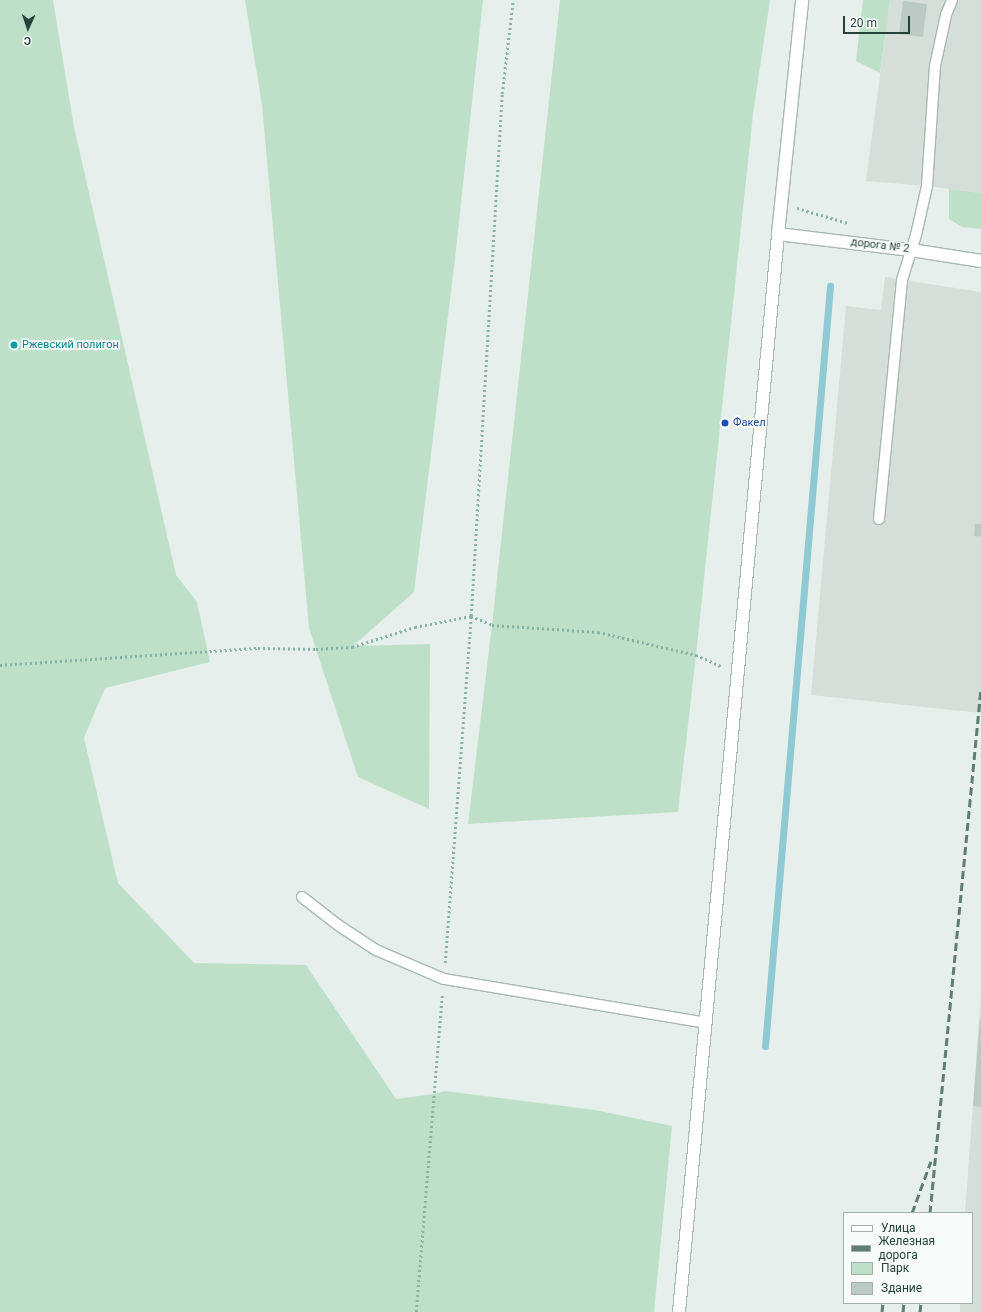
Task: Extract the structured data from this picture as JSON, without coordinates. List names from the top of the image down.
{
  "streets": {
    "main road": ["дорога № 2"]
  },
  "places": ["Ржевский полигон", "Факел"],
  "legend": [
    "Улица",
    "Железная дорога",
    "Парк",
    "Здание"
  ],
  "scale_bar": "20 m",
  "north": "bottom"
}
